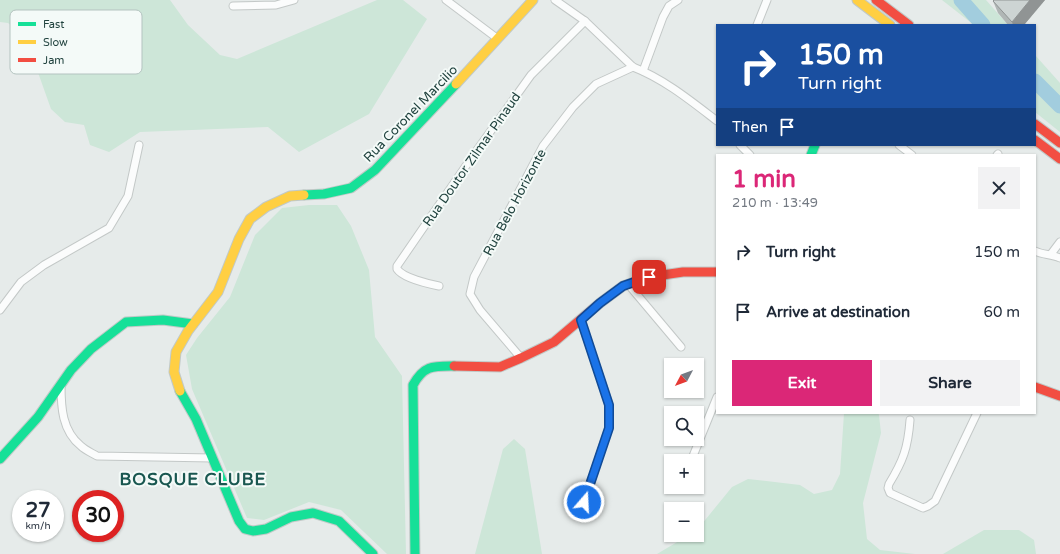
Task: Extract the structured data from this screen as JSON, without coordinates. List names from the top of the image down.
{
  "streets": {
    "street": ["Rua Coronel Marcilio", "Rua Doutor Zilmar Pinaud", "Rua Belo Horizonte"]
  },
  "districts": ["BOSQUE CLUBE"],
  "legend": ["Fast", "Slow", "Jam"],
  "north": "bottom left",
  "page": {
    "turn": ["150 m", "Turn right"],
    "then": "Then",
    "heading": ["1 min", "210 m · 13:49"],
    "list": [
      {
        "name": "Turn right",
        "value": "150 m"
      },
      {
        "name": "Arrive at destination",
        "value": "60 m"
      }
    ],
    "buttons": ["Exit", "Share"],
    "map_buttons": ["+", "−"],
    "speed": "27 km/h",
    "limit": "30"
  }
}
